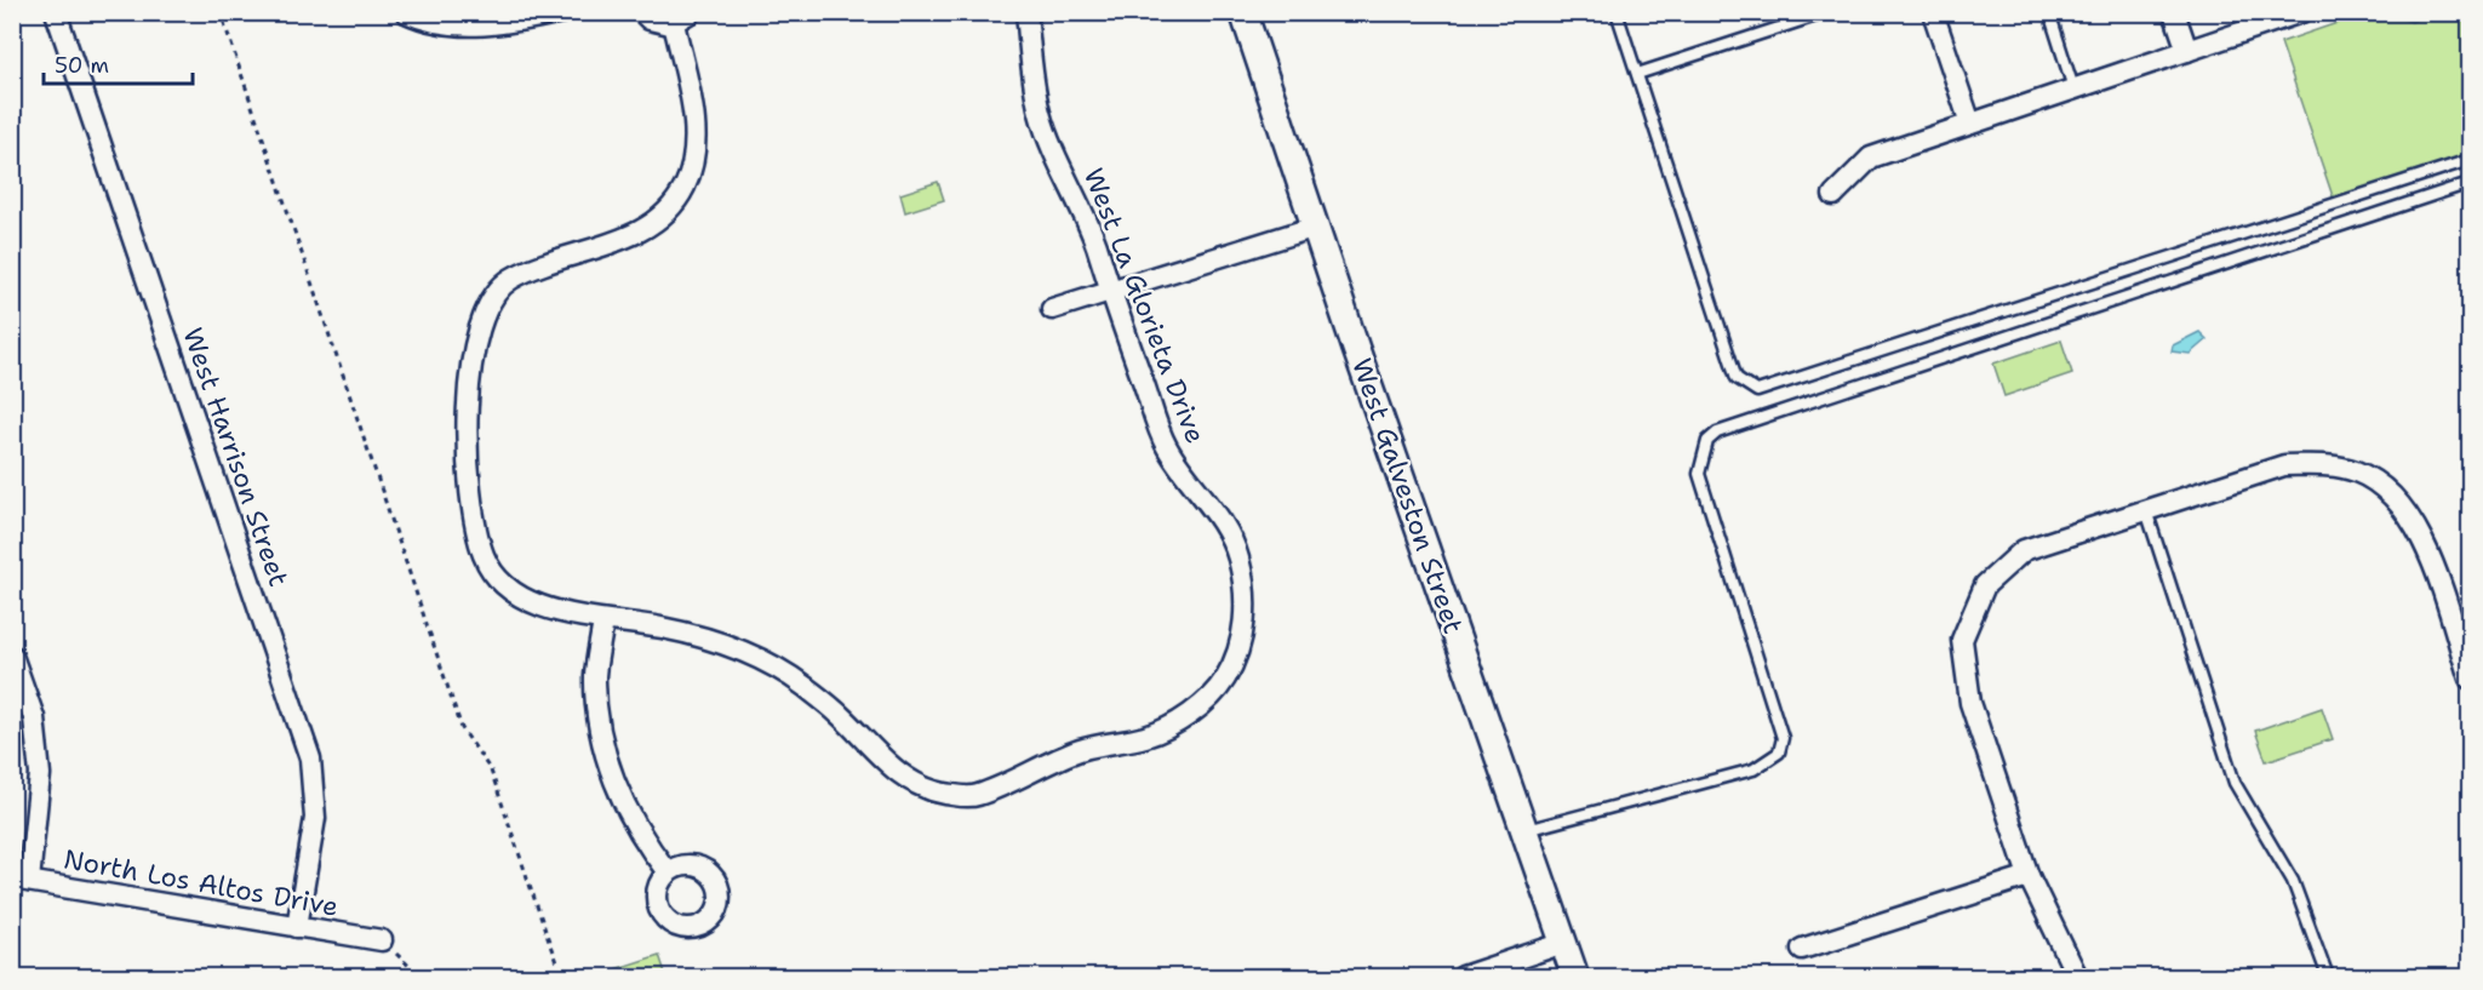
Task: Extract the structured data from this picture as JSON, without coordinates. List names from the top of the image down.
{
  "streets": {
    "street": [
      "West La Glorieta Drive",
      "West Harrison Street",
      "West Galveston Street",
      "North Los Altos Drive"
    ]
  },
  "crossings": [
    ["West Harrison Street", "North Los Altos Drive"]
  ],
  "scale_bar": "50 m"
}
